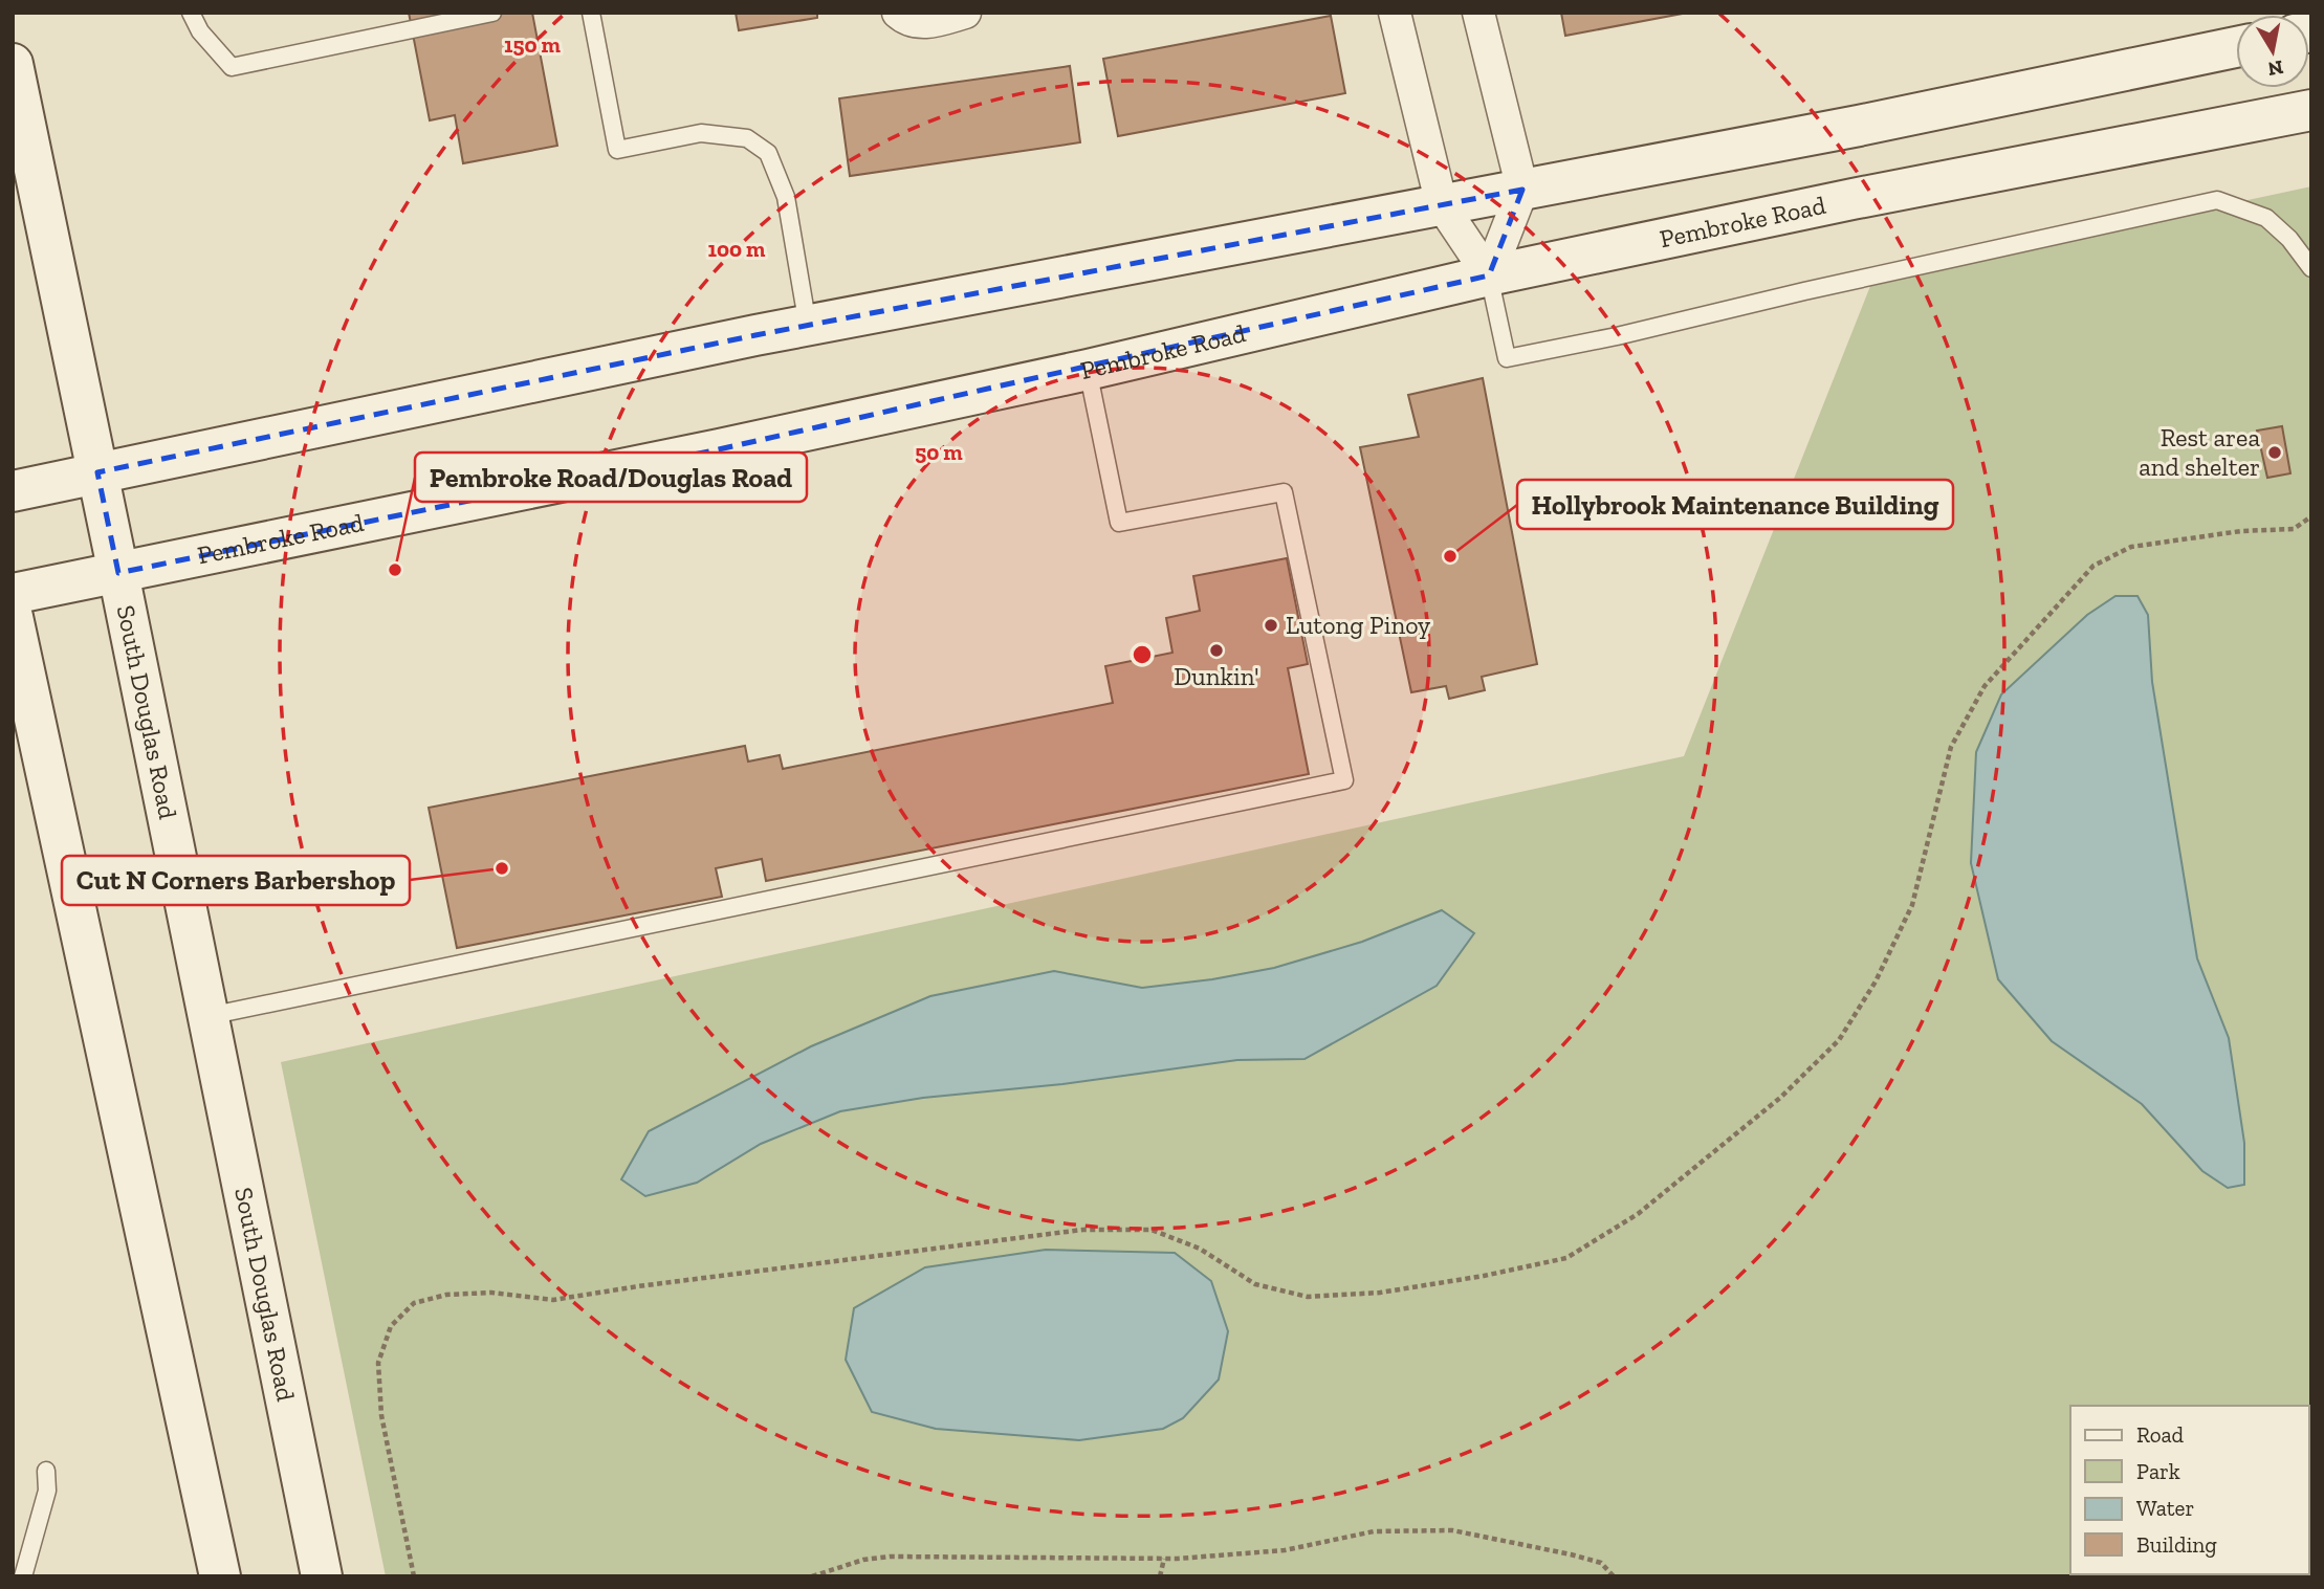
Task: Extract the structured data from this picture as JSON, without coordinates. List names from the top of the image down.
{
  "streets": {
    "main road": ["Pembroke Road", "South Douglas Road"]
  },
  "crossings": [
    ["Pembroke Road", "South Douglas Road"]
  ],
  "places": [
    "Rest area and shelter",
    "Hollybrook Maintenance Building",
    "Pembroke Road/Douglas Road",
    "Lutong Pinoy",
    "Dunkin'",
    "Cut N Corners Barbershop"
  ],
  "legend": [
    "Road",
    "Park",
    "Water",
    "Building"
  ],
  "north": "bottom",
  "rings": ["150 m", "100 m", "50 m"]
}
